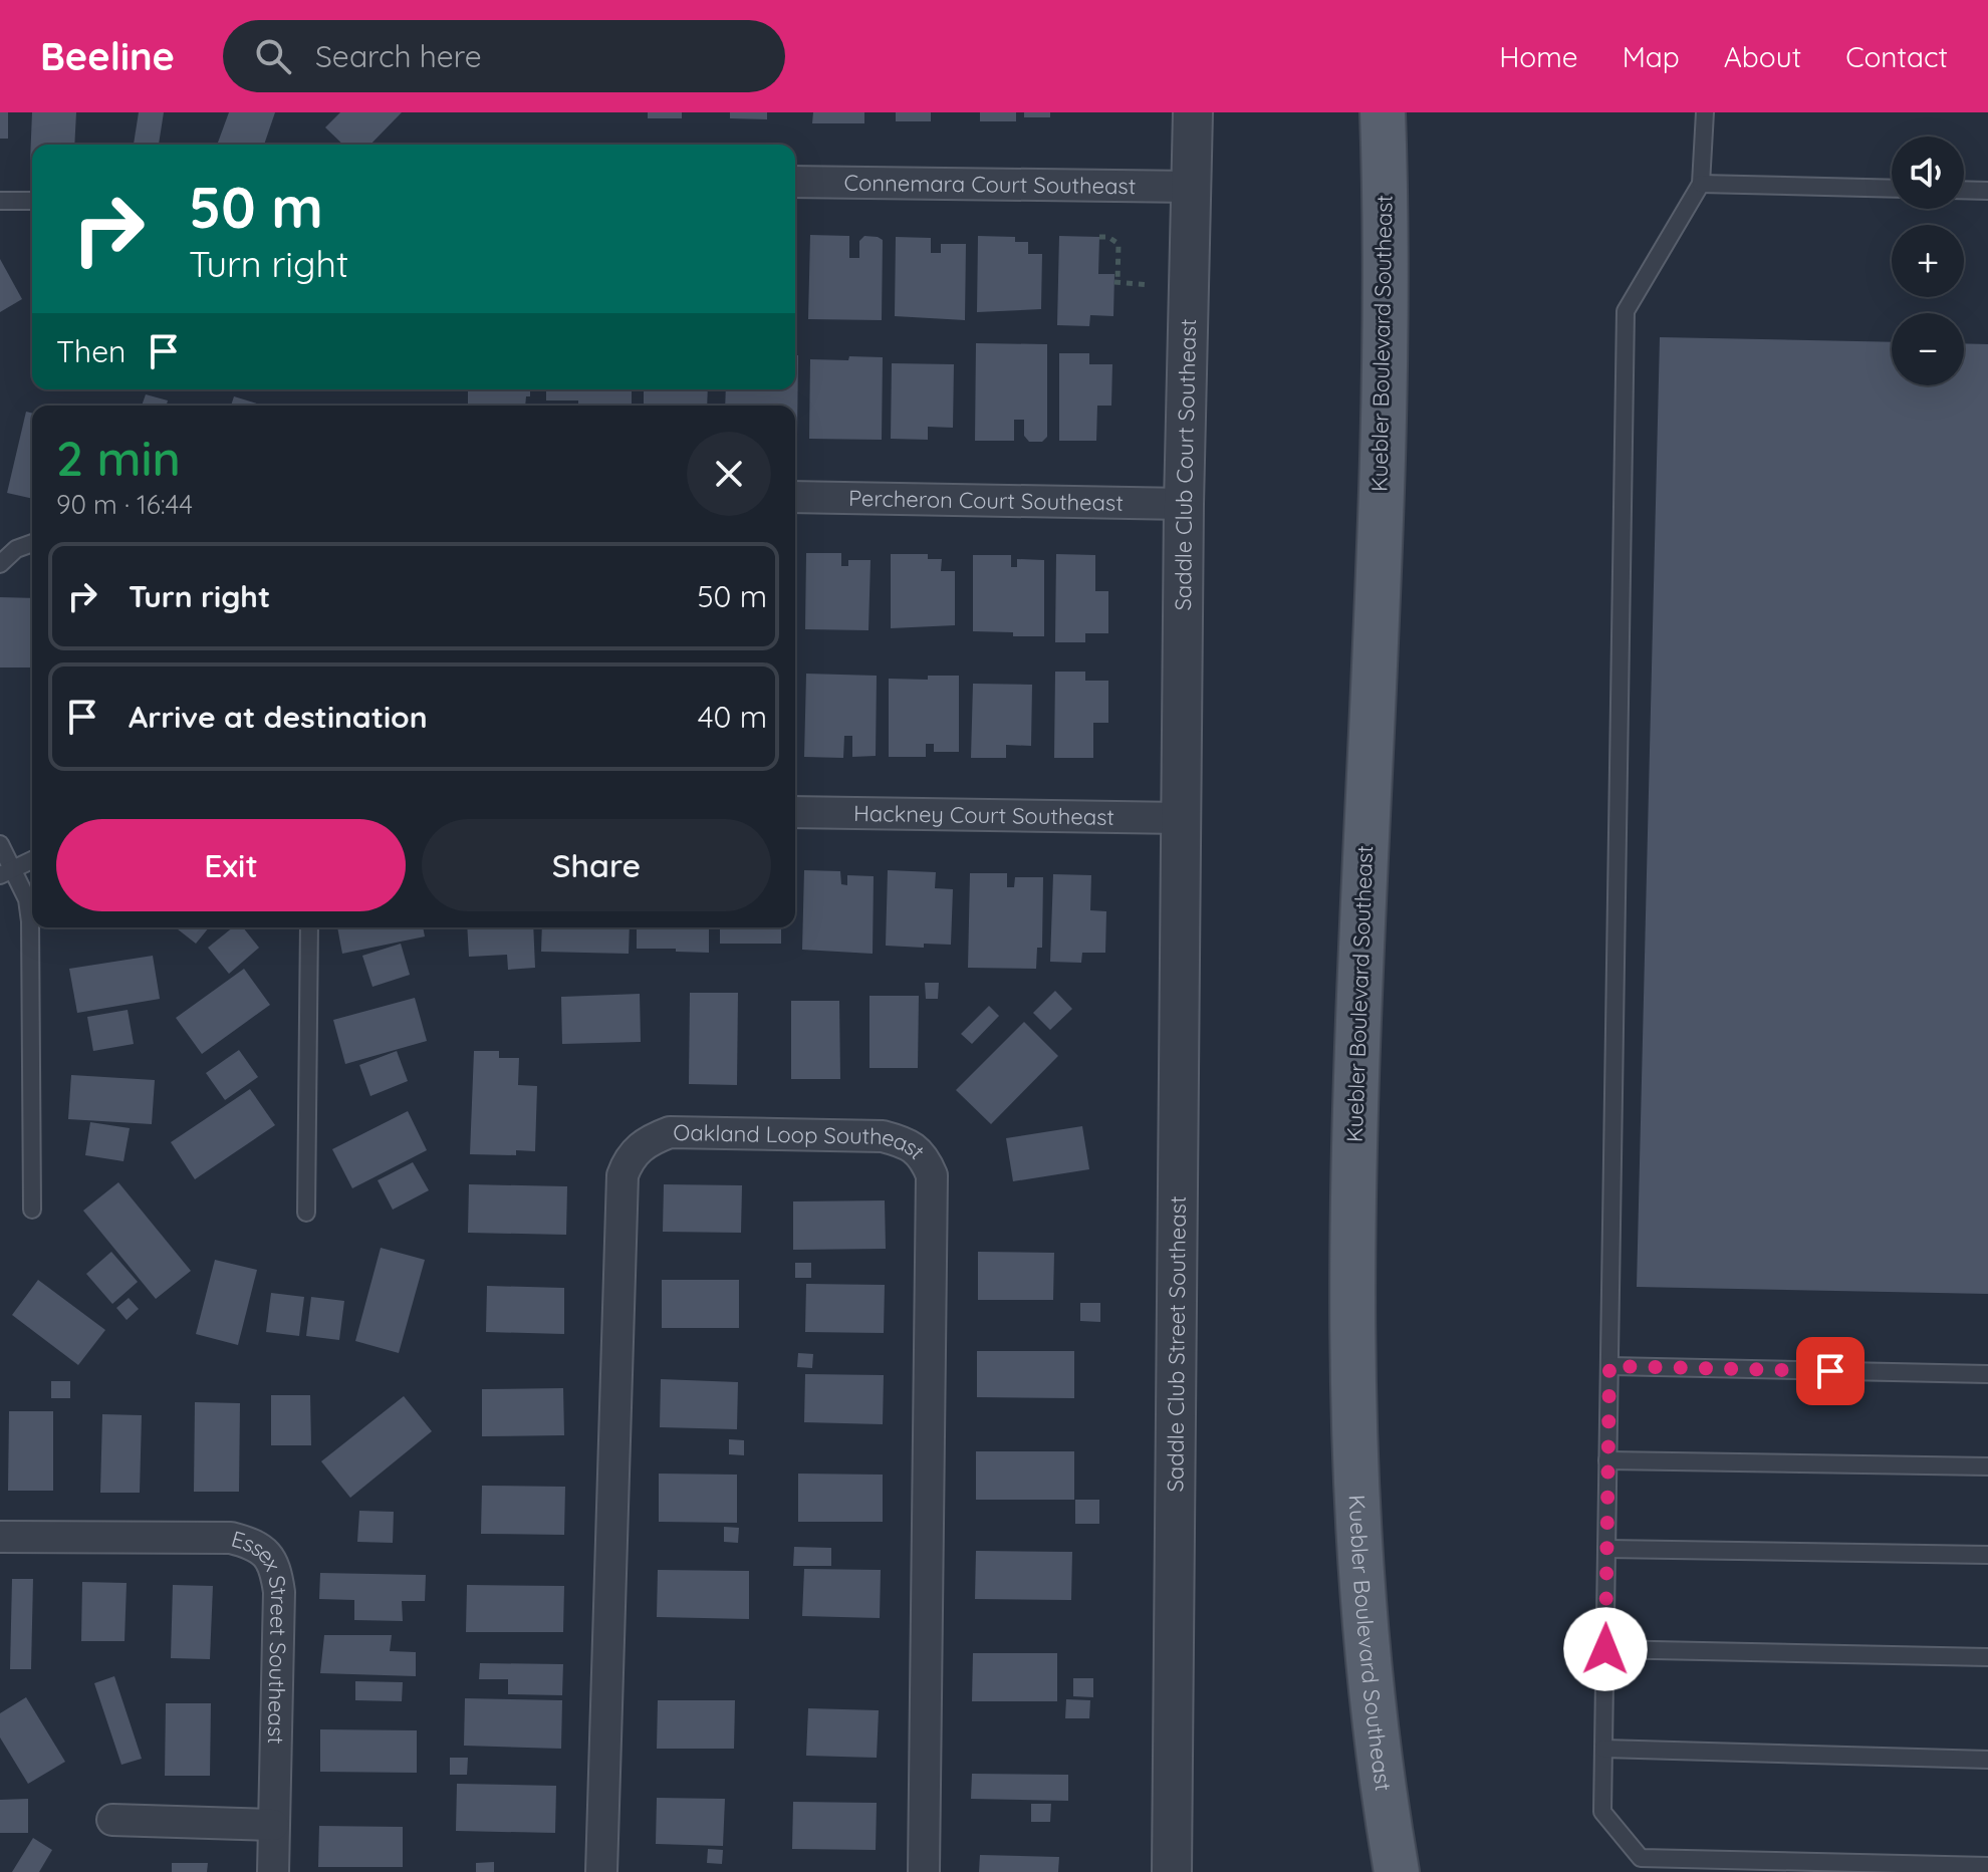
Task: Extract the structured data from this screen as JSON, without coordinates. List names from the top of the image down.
{
  "streets": {
    "main road": ["Kuebler Boulevard Southeast"],
    "street": [
      "Connemara Court Southeast",
      "Saddle Club Court Southeast",
      "Percheron Court Southeast",
      "Hackney Court Southeast",
      "Oakland Loop Southeast",
      "Saddle Club Street Southeast",
      "Essex Street Southeast"
    ]
  },
  "crossings": [
    ["Connemara Court Southeast", "Saddle Club Court Southeast"],
    ["Saddle Club Court Southeast", "Percheron Court Southeast"],
    ["Saddle Club Court Southeast", "Hackney Court Southeast"],
    ["Saddle Club Court Southeast", "Saddle Club Street Southeast"],
    ["Hackney Court Southeast", "Saddle Club Street Southeast"]
  ],
  "page": {
    "header": "Beeline",
    "search": "Search here",
    "nav": [
      "Home",
      "Map",
      "About",
      "Contact"
    ],
    "map_buttons": ["+", "−"],
    "turn": ["50 m", "Turn right"],
    "then": "Then",
    "heading": ["2 min", "90 m · 16:44"],
    "list": [
      {
        "name": "Turn right",
        "value": "50 m"
      },
      {
        "name": "Arrive at destination",
        "value": "40 m"
      }
    ],
    "buttons": ["Exit", "Share"]
  }
}
